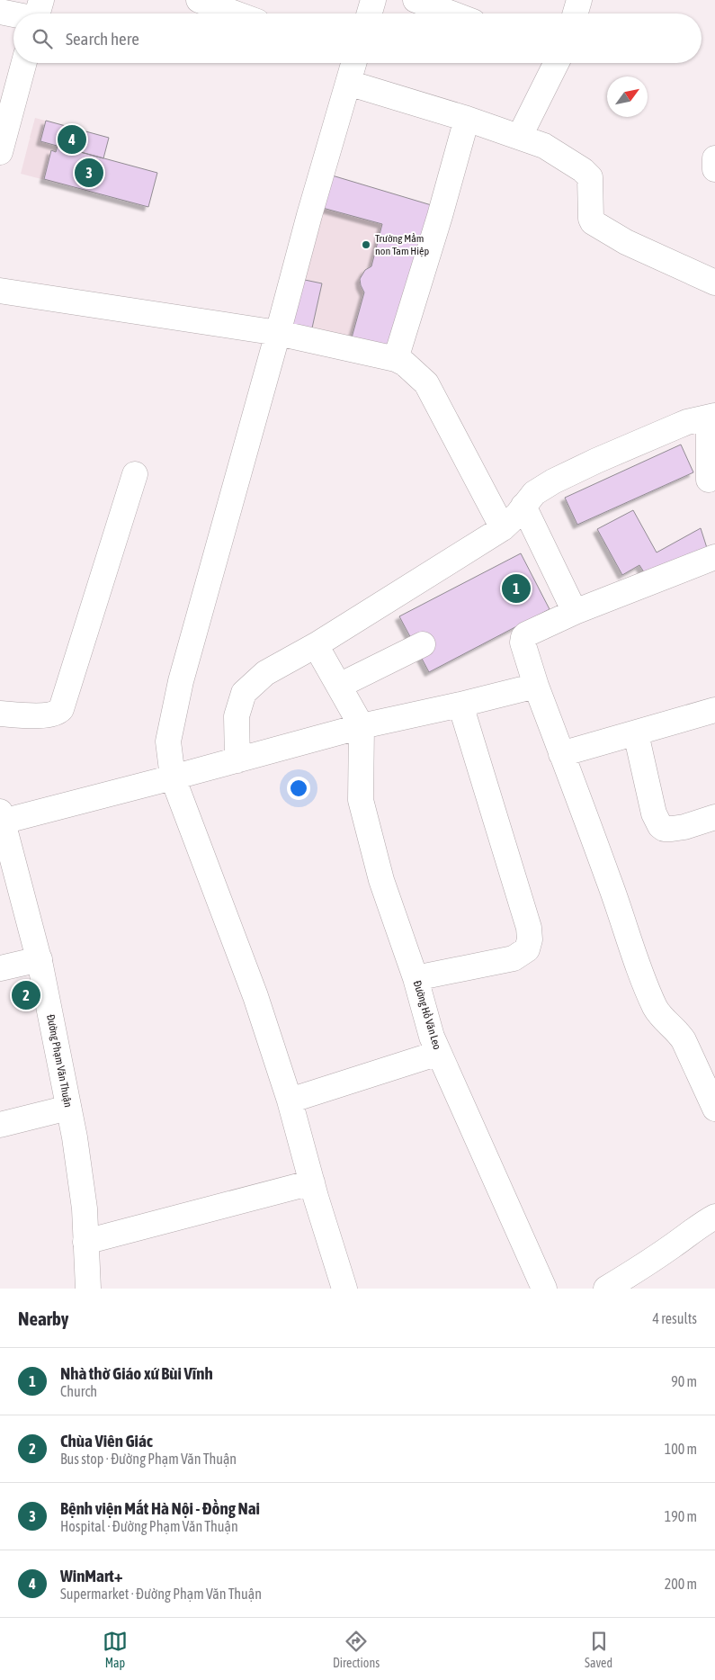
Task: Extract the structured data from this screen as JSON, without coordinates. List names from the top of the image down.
{
  "streets": {
    "street": ["Đường Hồ Văn Leo", "Đường Phạm Văn Thuận"]
  },
  "places": ["Trường Mầm non Tam Hiệp"],
  "north": "top right",
  "page": {
    "search": "Search here",
    "pins": [
      "4",
      "3",
      "1",
      "2"
    ],
    "heading": ["Nearby", "4 results"],
    "list": [
      {
        "mark": "1",
        "name": "Nhà thờ Giáo xứ Bùi Vĩnh",
        "note": "Church",
        "value": "90 m"
      },
      {
        "mark": "2",
        "name": "Chùa Viên Giác",
        "note": "Bus stop · Đường Phạm Văn Thuận",
        "value": "100 m"
      },
      {
        "mark": "3",
        "name": "Bệnh viện Mắt Hà Nội - Đồng Nai",
        "note": "Hospital · Đường Phạm Văn Thuận",
        "value": "190 m"
      },
      {
        "mark": "4",
        "name": "WinMart+",
        "note": "Supermarket · Đường Phạm Văn Thuận",
        "value": "200 m"
      }
    ],
    "nav": ["Map", "Directions", "Saved"]
  }
}
